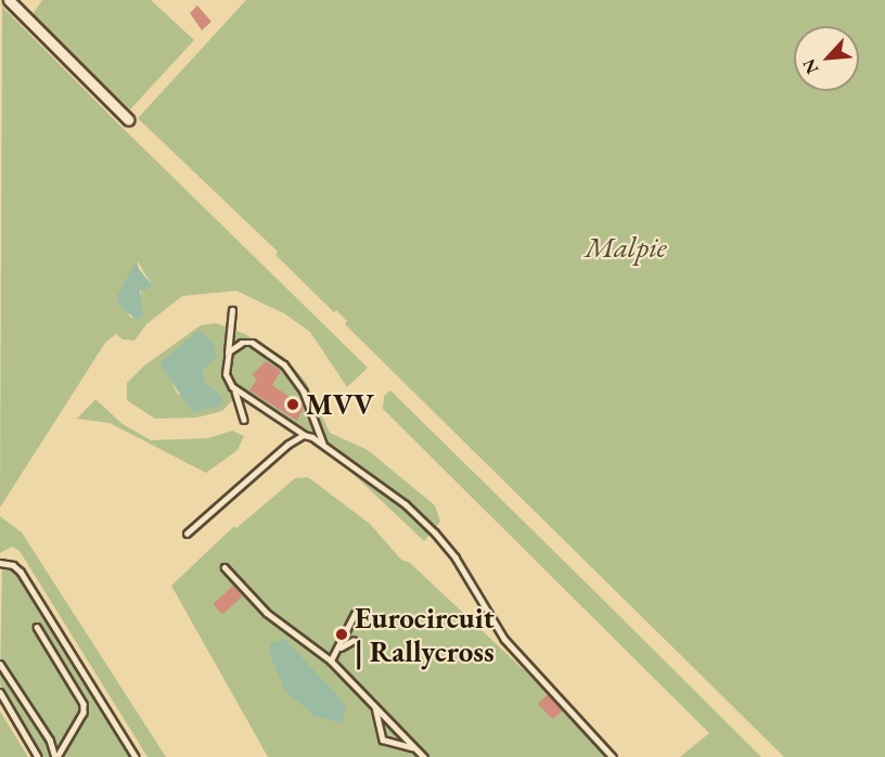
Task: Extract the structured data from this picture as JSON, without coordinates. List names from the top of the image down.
{
  "parks": ["Malpie"],
  "places": ["MVV", "Eurocircuit | Rallycross"],
  "north": "bottom left"
}
